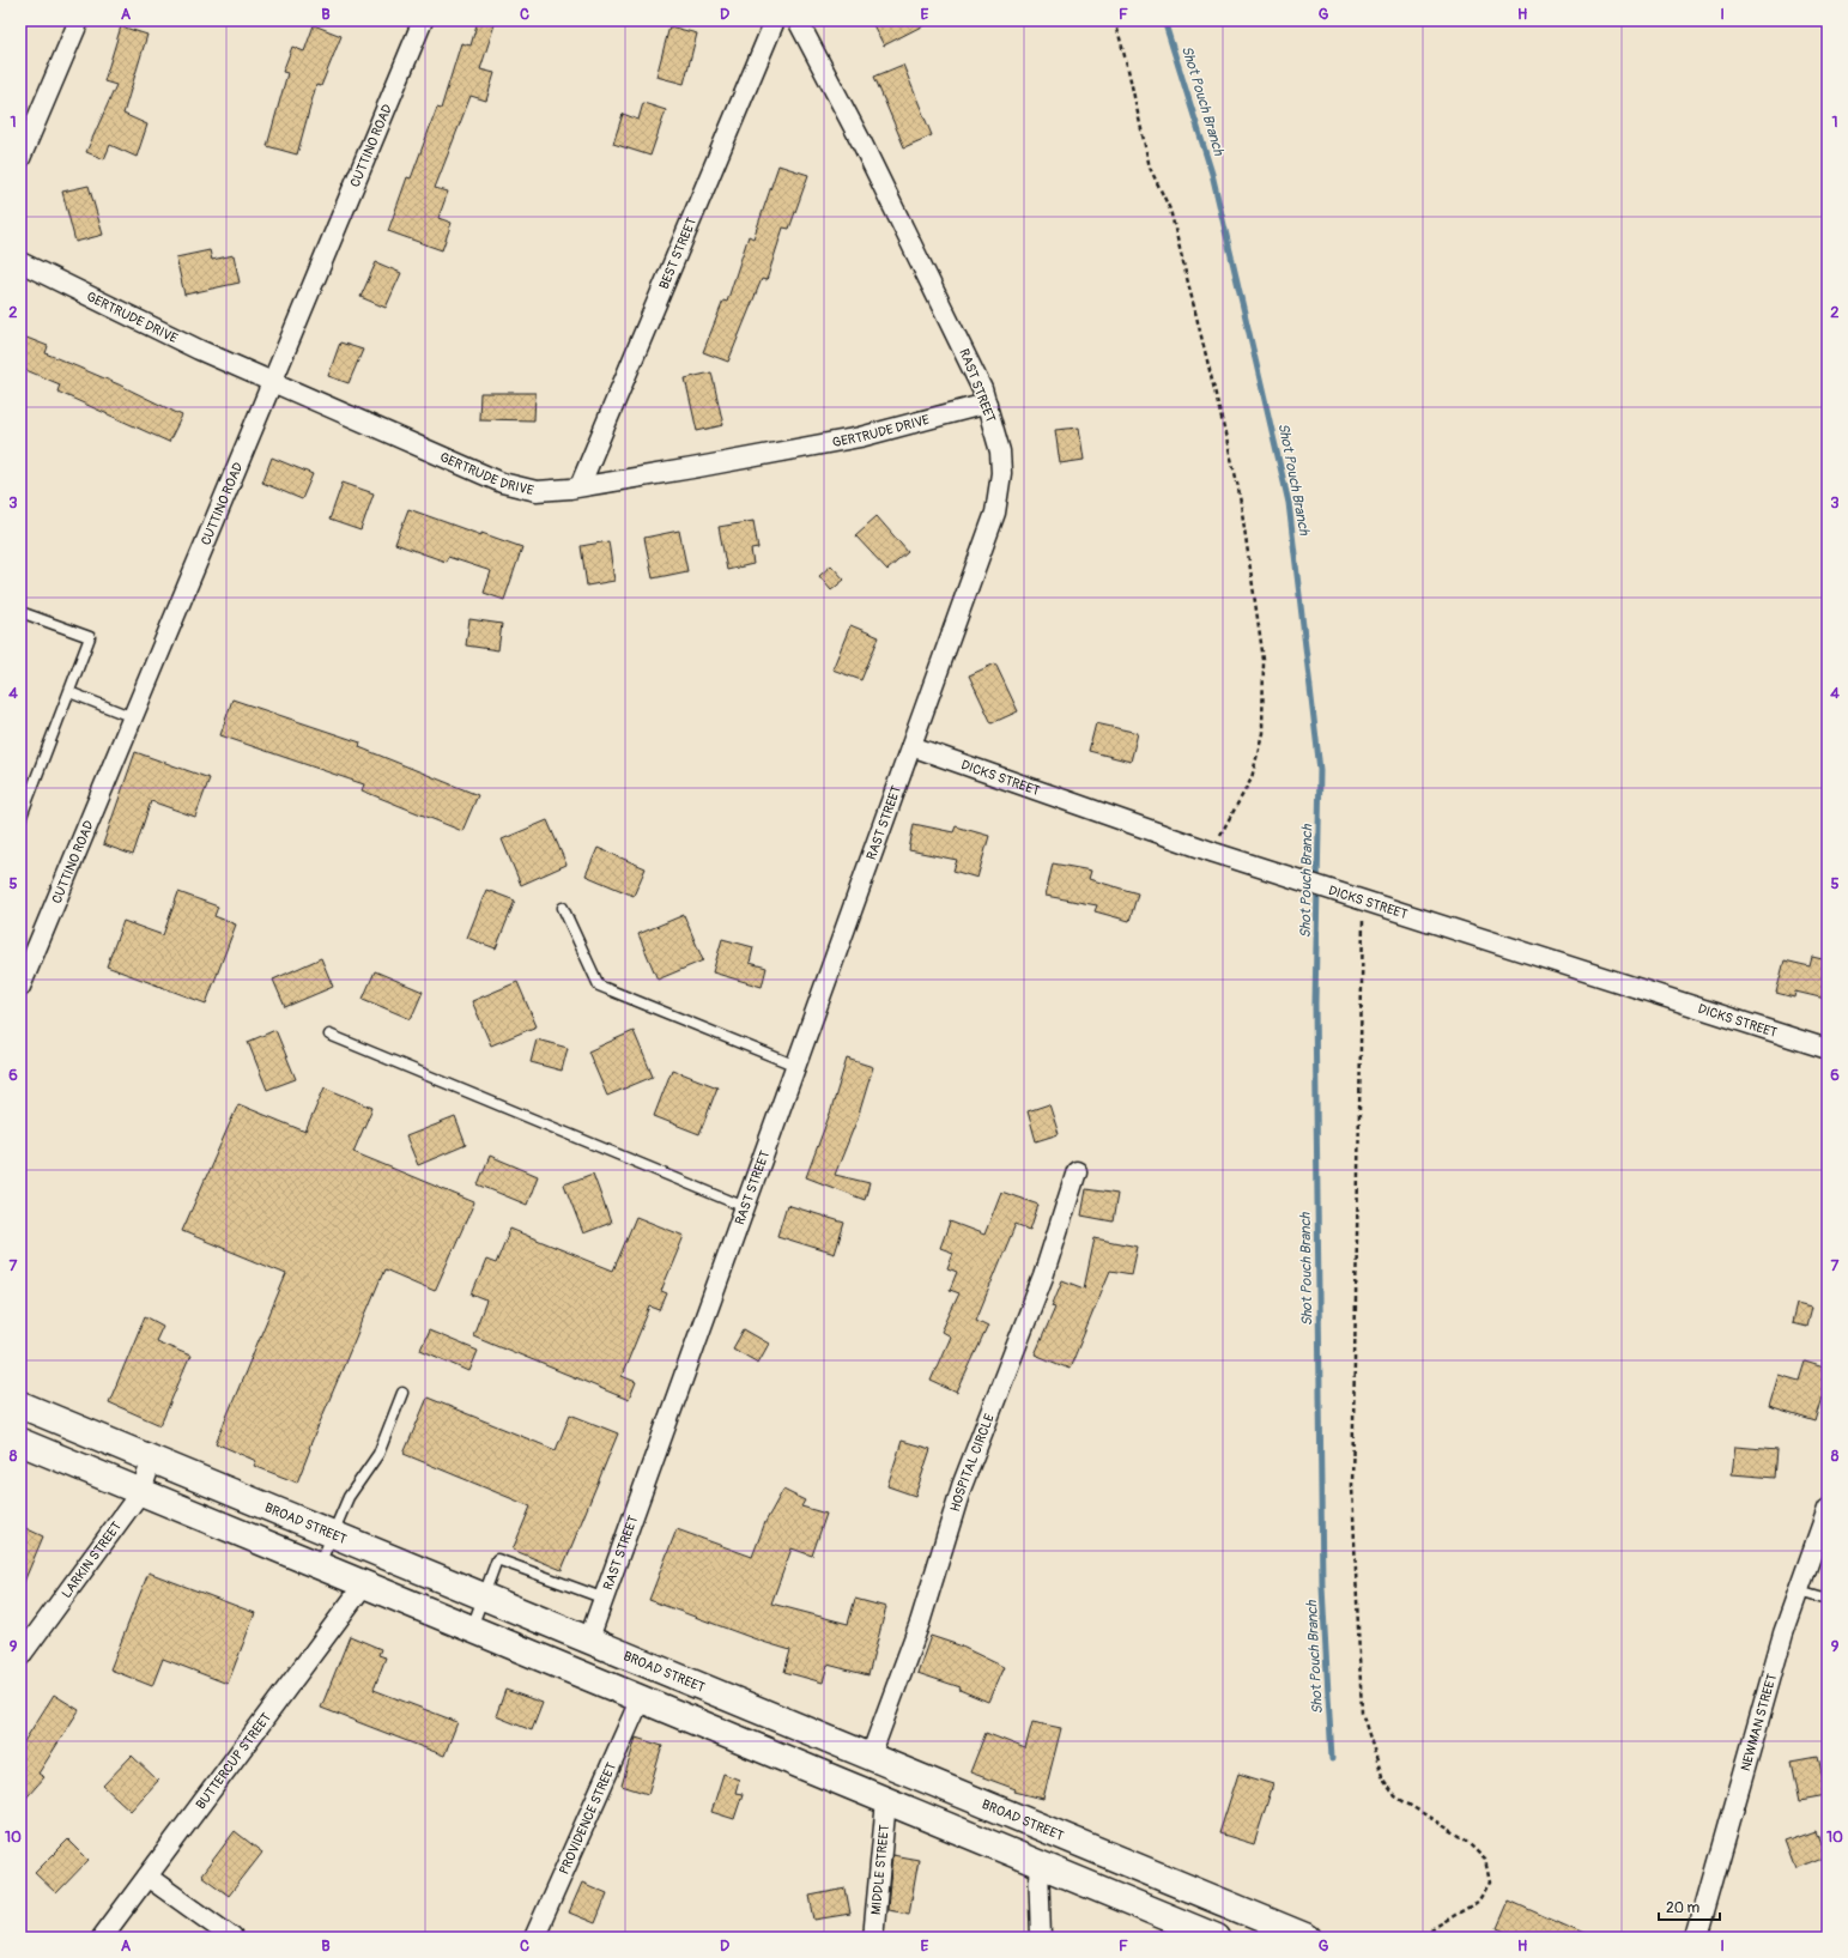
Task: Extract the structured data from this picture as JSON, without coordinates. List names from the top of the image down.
{
  "streets": {
    "main road": ["BROAD STREET"],
    "street": [
      "CUTTINO ROAD",
      "BEST STREET",
      "GERTRUDE DRIVE",
      "RAST STREET",
      "DICKS STREET",
      "HOSPITAL CIRCLE",
      "LARKIN STREET",
      "NEWMAN STREET",
      "BUTTERCUP STREET",
      "PROVIDENCE STREET",
      "MIDDLE STREET"
    ]
  },
  "crossings": [
    ["CUTTINO ROAD", "GERTRUDE DRIVE"],
    ["BEST STREET", "GERTRUDE DRIVE"],
    ["GERTRUDE DRIVE", "RAST STREET"],
    ["RAST STREET", "DICKS STREET"],
    ["RAST STREET", "BROAD STREET"],
    ["HOSPITAL CIRCLE", "BROAD STREET"],
    ["BROAD STREET", "LARKIN STREET"]
  ],
  "water": ["Shot Pouch Branch"],
  "scale_bar": "20 m",
  "grid": {
    "columns": [
      "A",
      "B",
      "C",
      "D",
      "E",
      "F",
      "G",
      "H",
      "I"
    ],
    "rows": [
      "1",
      "2",
      "3",
      "4",
      "5",
      "6",
      "7",
      "8",
      "9",
      "10"
    ]
  }
}
